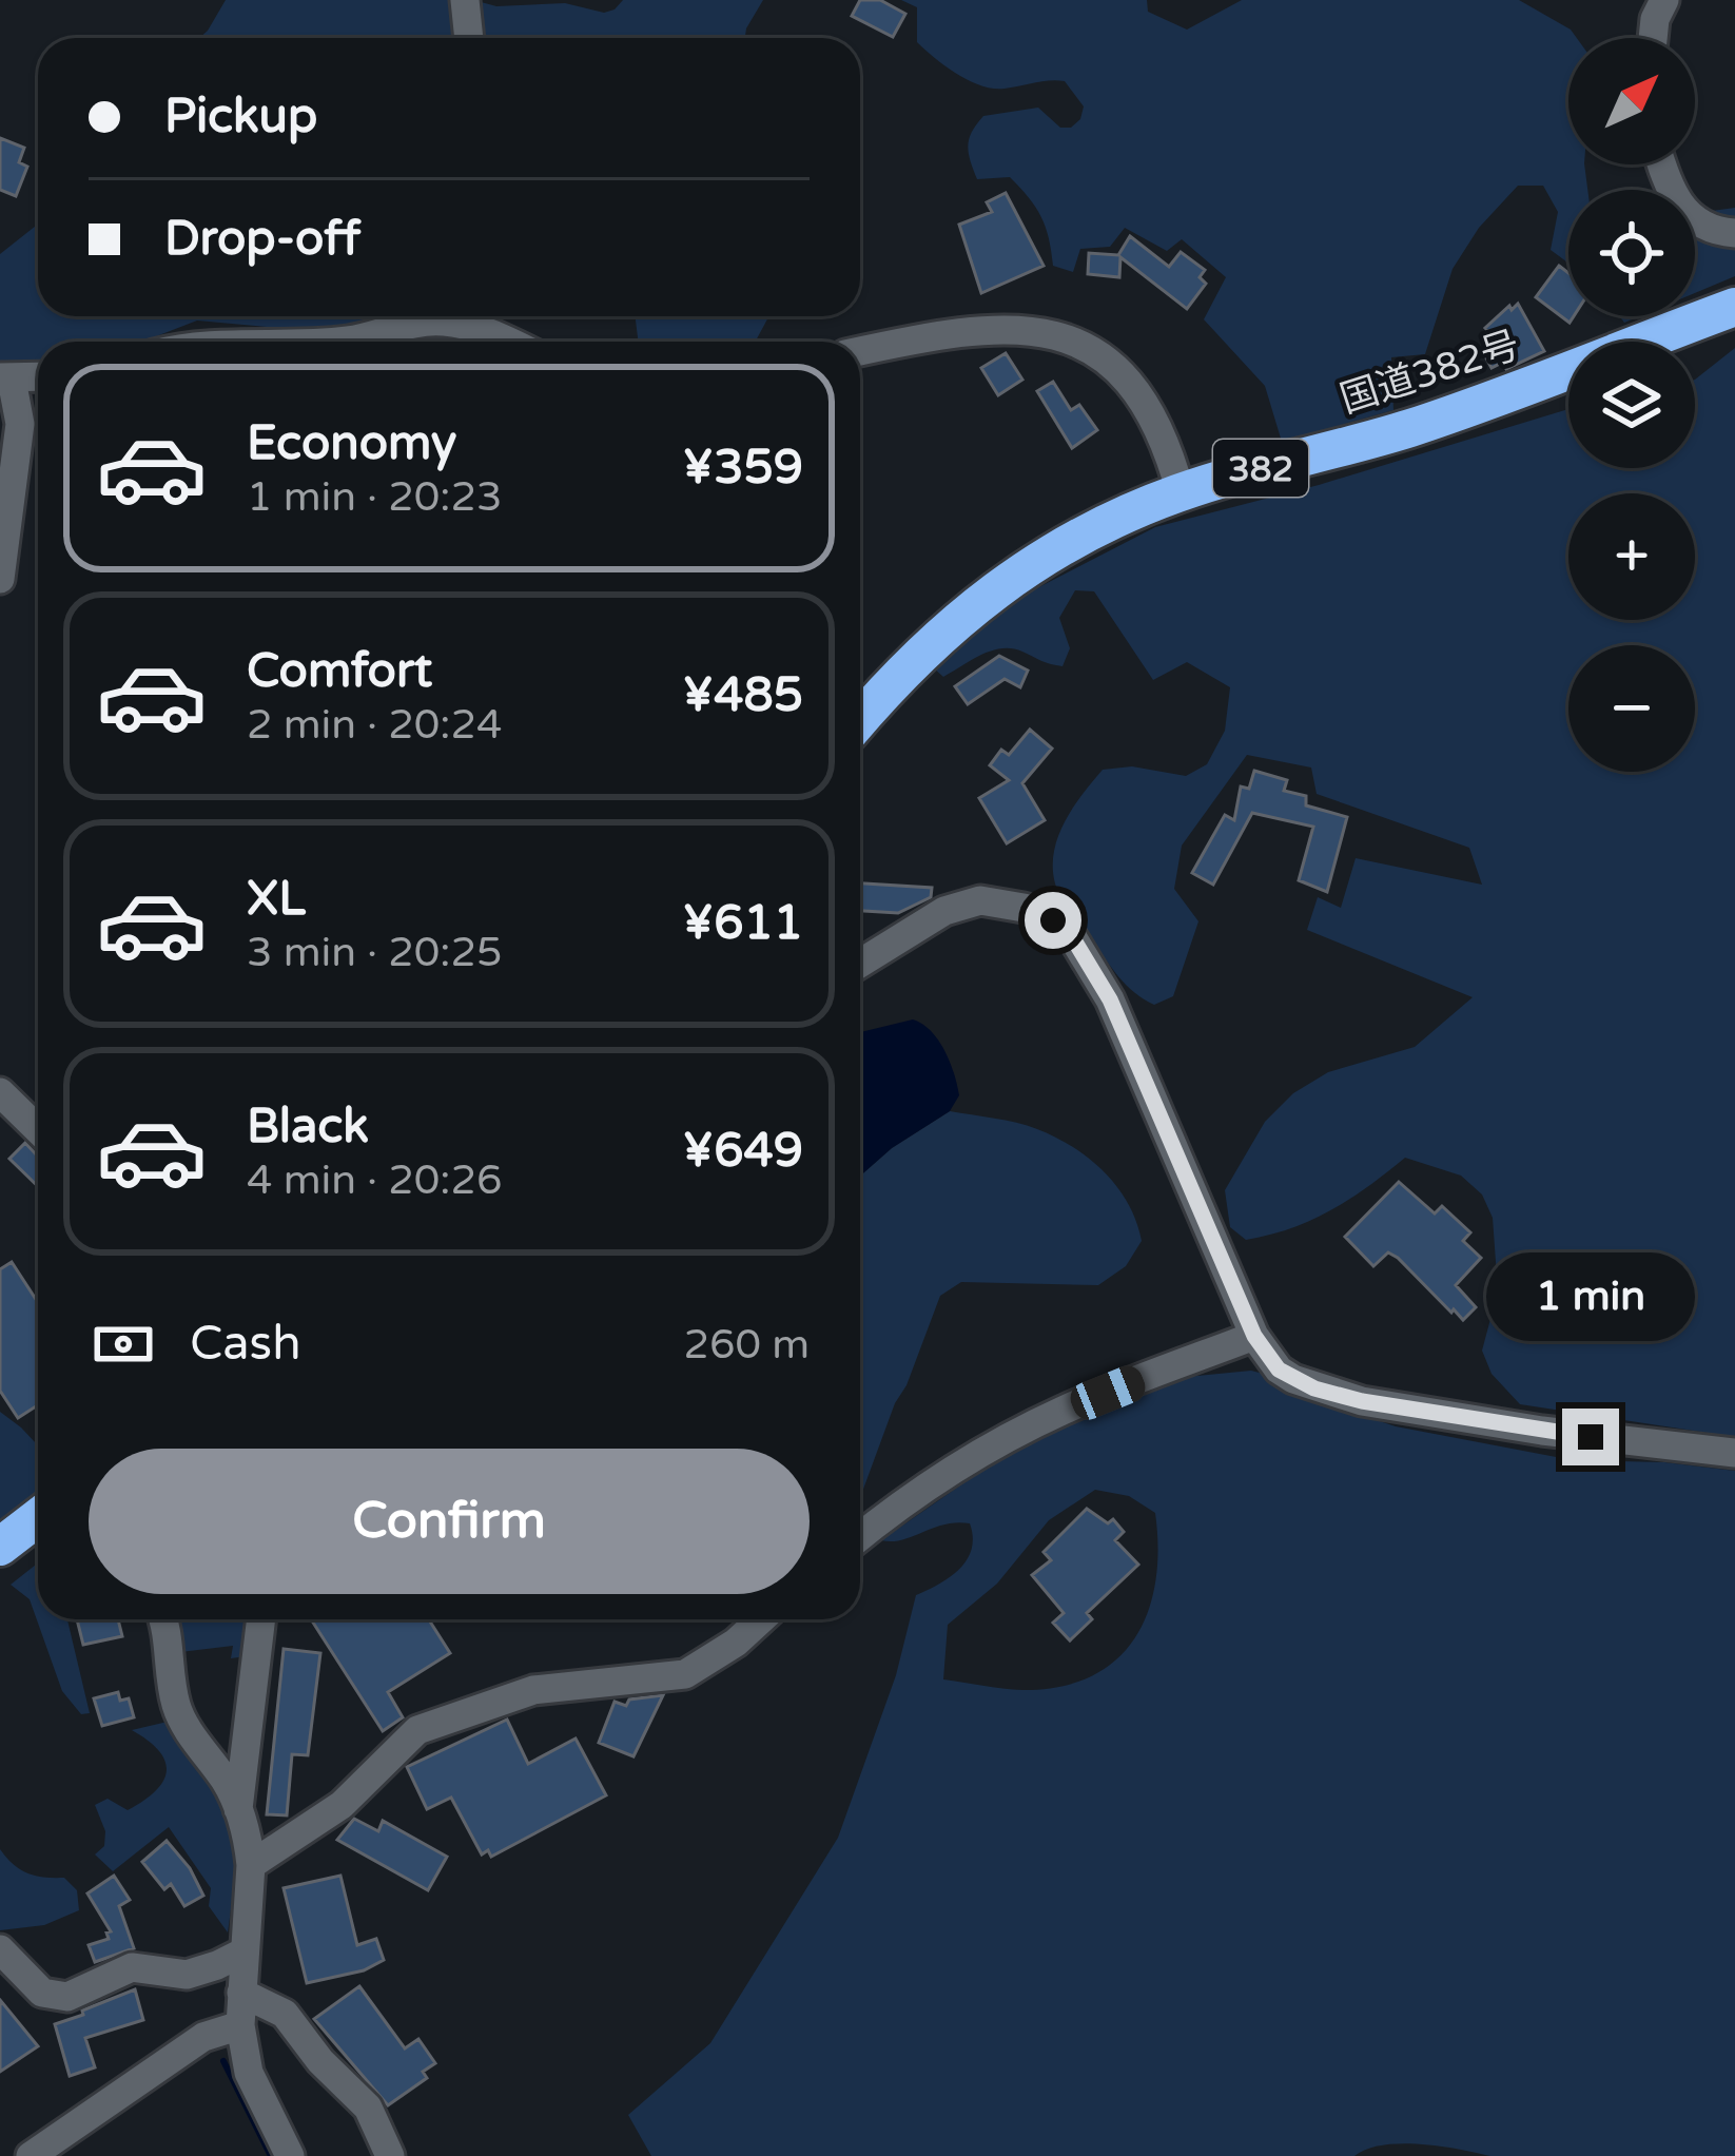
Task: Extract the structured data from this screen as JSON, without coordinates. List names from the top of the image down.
{
  "streets": {
    "highway": ["国道382号", "382"]
  },
  "north": "top right",
  "page": {
    "map_buttons": ["+", "−"],
    "banner": ["Pickup", "Drop-off"],
    "list": [
      {
        "name": "Economy",
        "note": "1 min · 20:23",
        "value": "¥359"
      },
      {
        "name": "Comfort",
        "note": "2 min · 20:24",
        "value": "¥485"
      },
      {
        "name": "XL",
        "note": "3 min · 20:25",
        "value": "¥611"
      },
      {
        "name": "Black",
        "note": "4 min · 20:26",
        "value": "¥649"
      }
    ],
    "bubble": "1 min",
    "pay": ["Cash", "260 m"],
    "buttons": "Confirm"
  }
}
